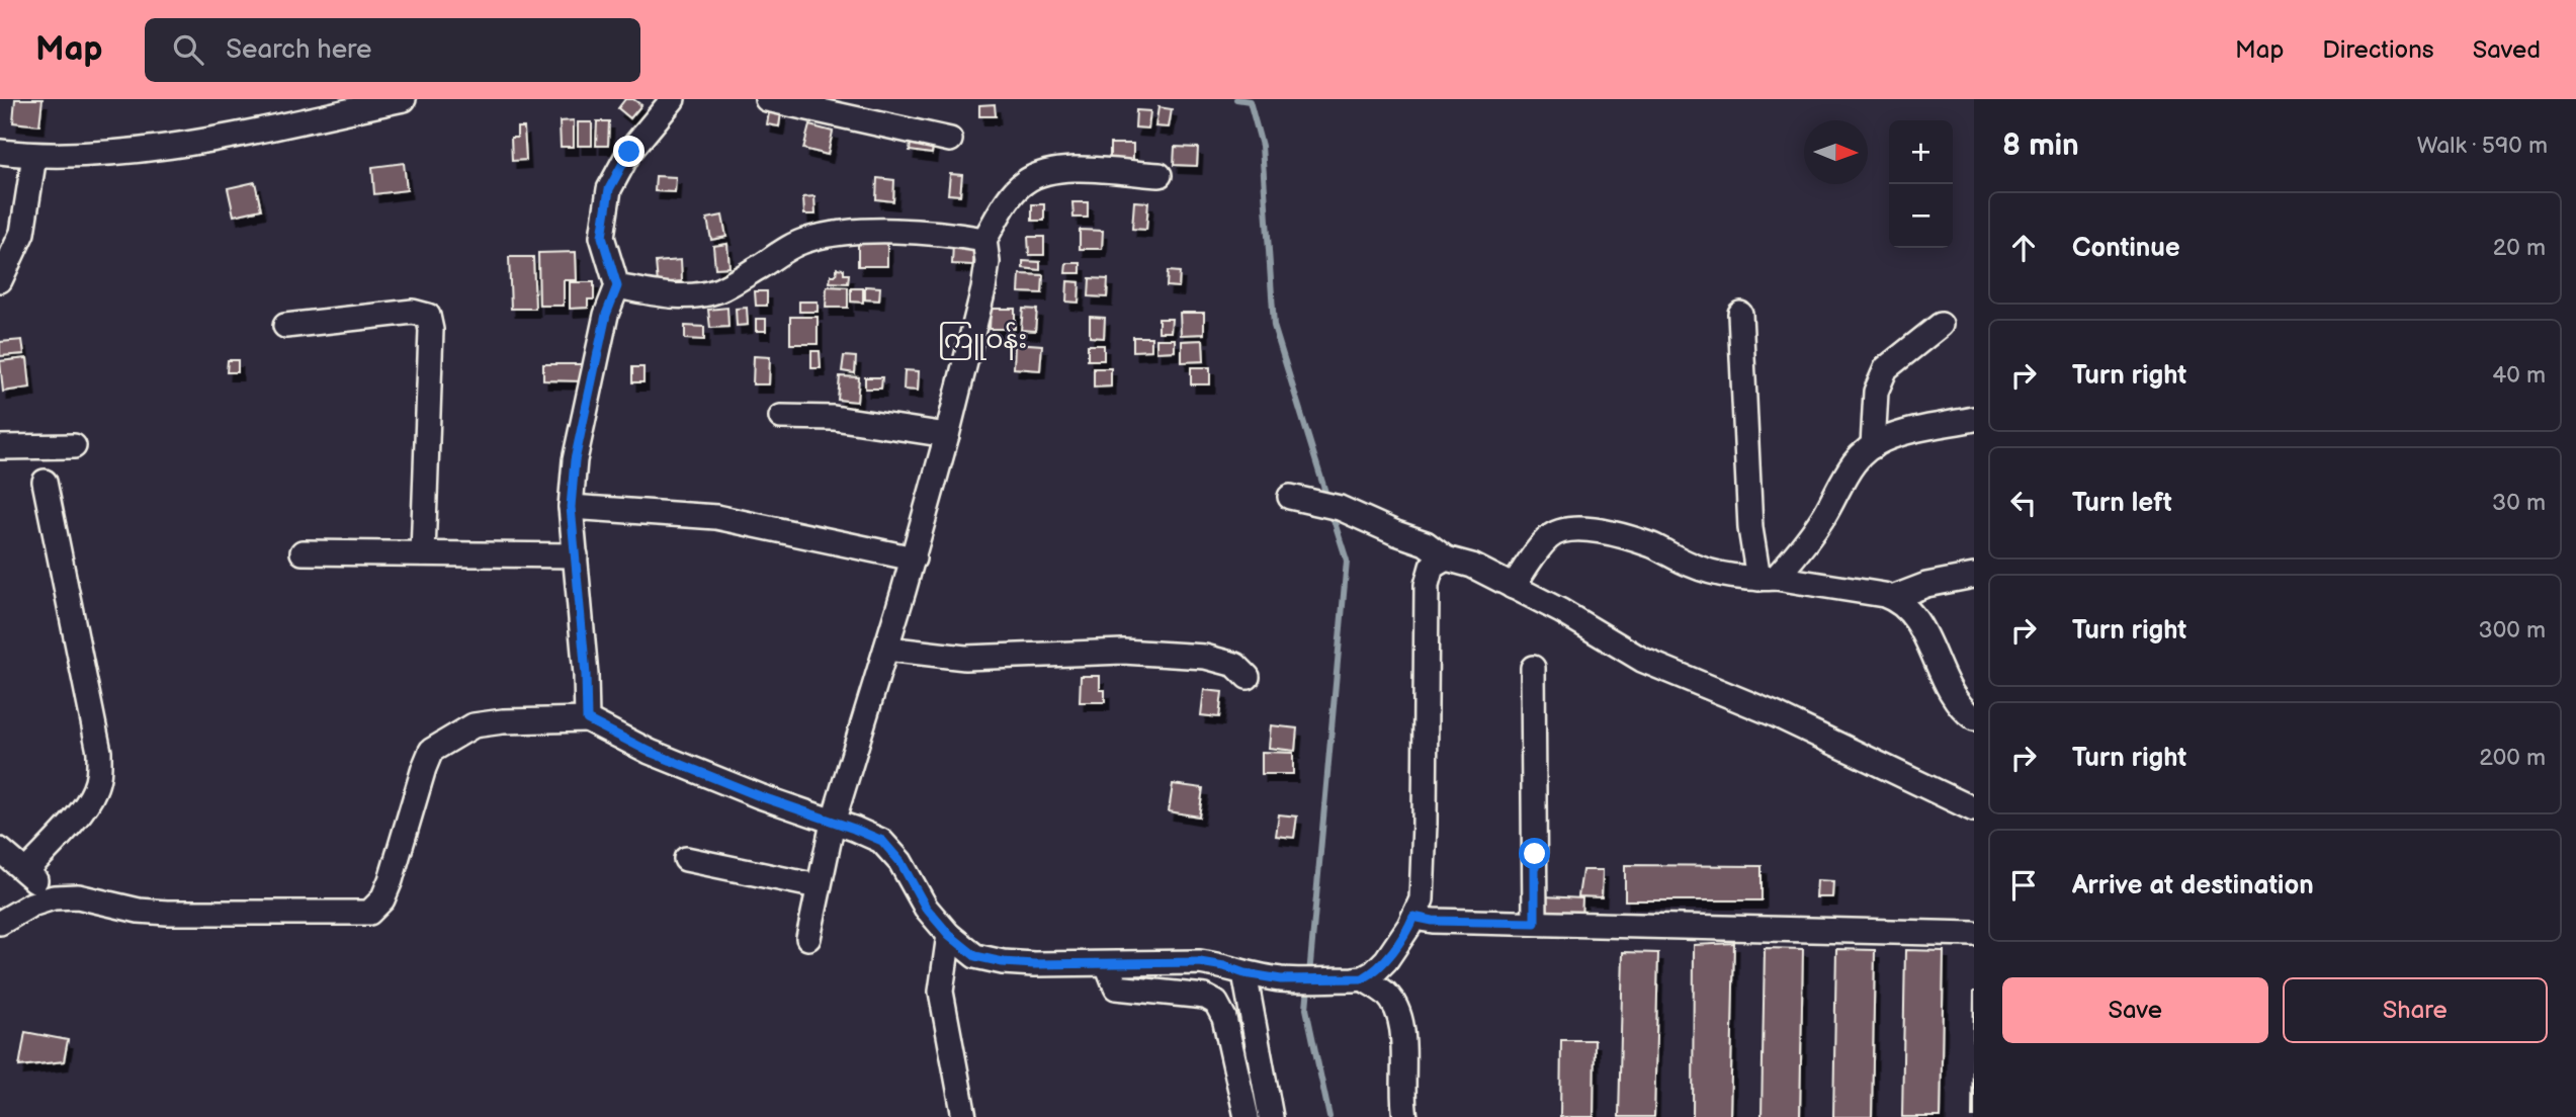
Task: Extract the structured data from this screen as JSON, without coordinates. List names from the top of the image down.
{
  "districts": ["ကြူဝန်း"],
  "north": "right",
  "page": {
    "header": "Map",
    "search": "Search here",
    "nav": ["Map", "Directions", "Saved"],
    "heading": ["8 min", "Walk · 590 m"],
    "map_buttons": ["+", "−"],
    "list": [
      ["Continue", "20 m"],
      ["Turn right", "40 m"],
      ["Turn left", "30 m"],
      ["Turn right", "300 m"],
      ["Turn right", "200 m"],
      "Arrive at destination"
    ],
    "buttons": ["Save", "Share"]
  }
}
